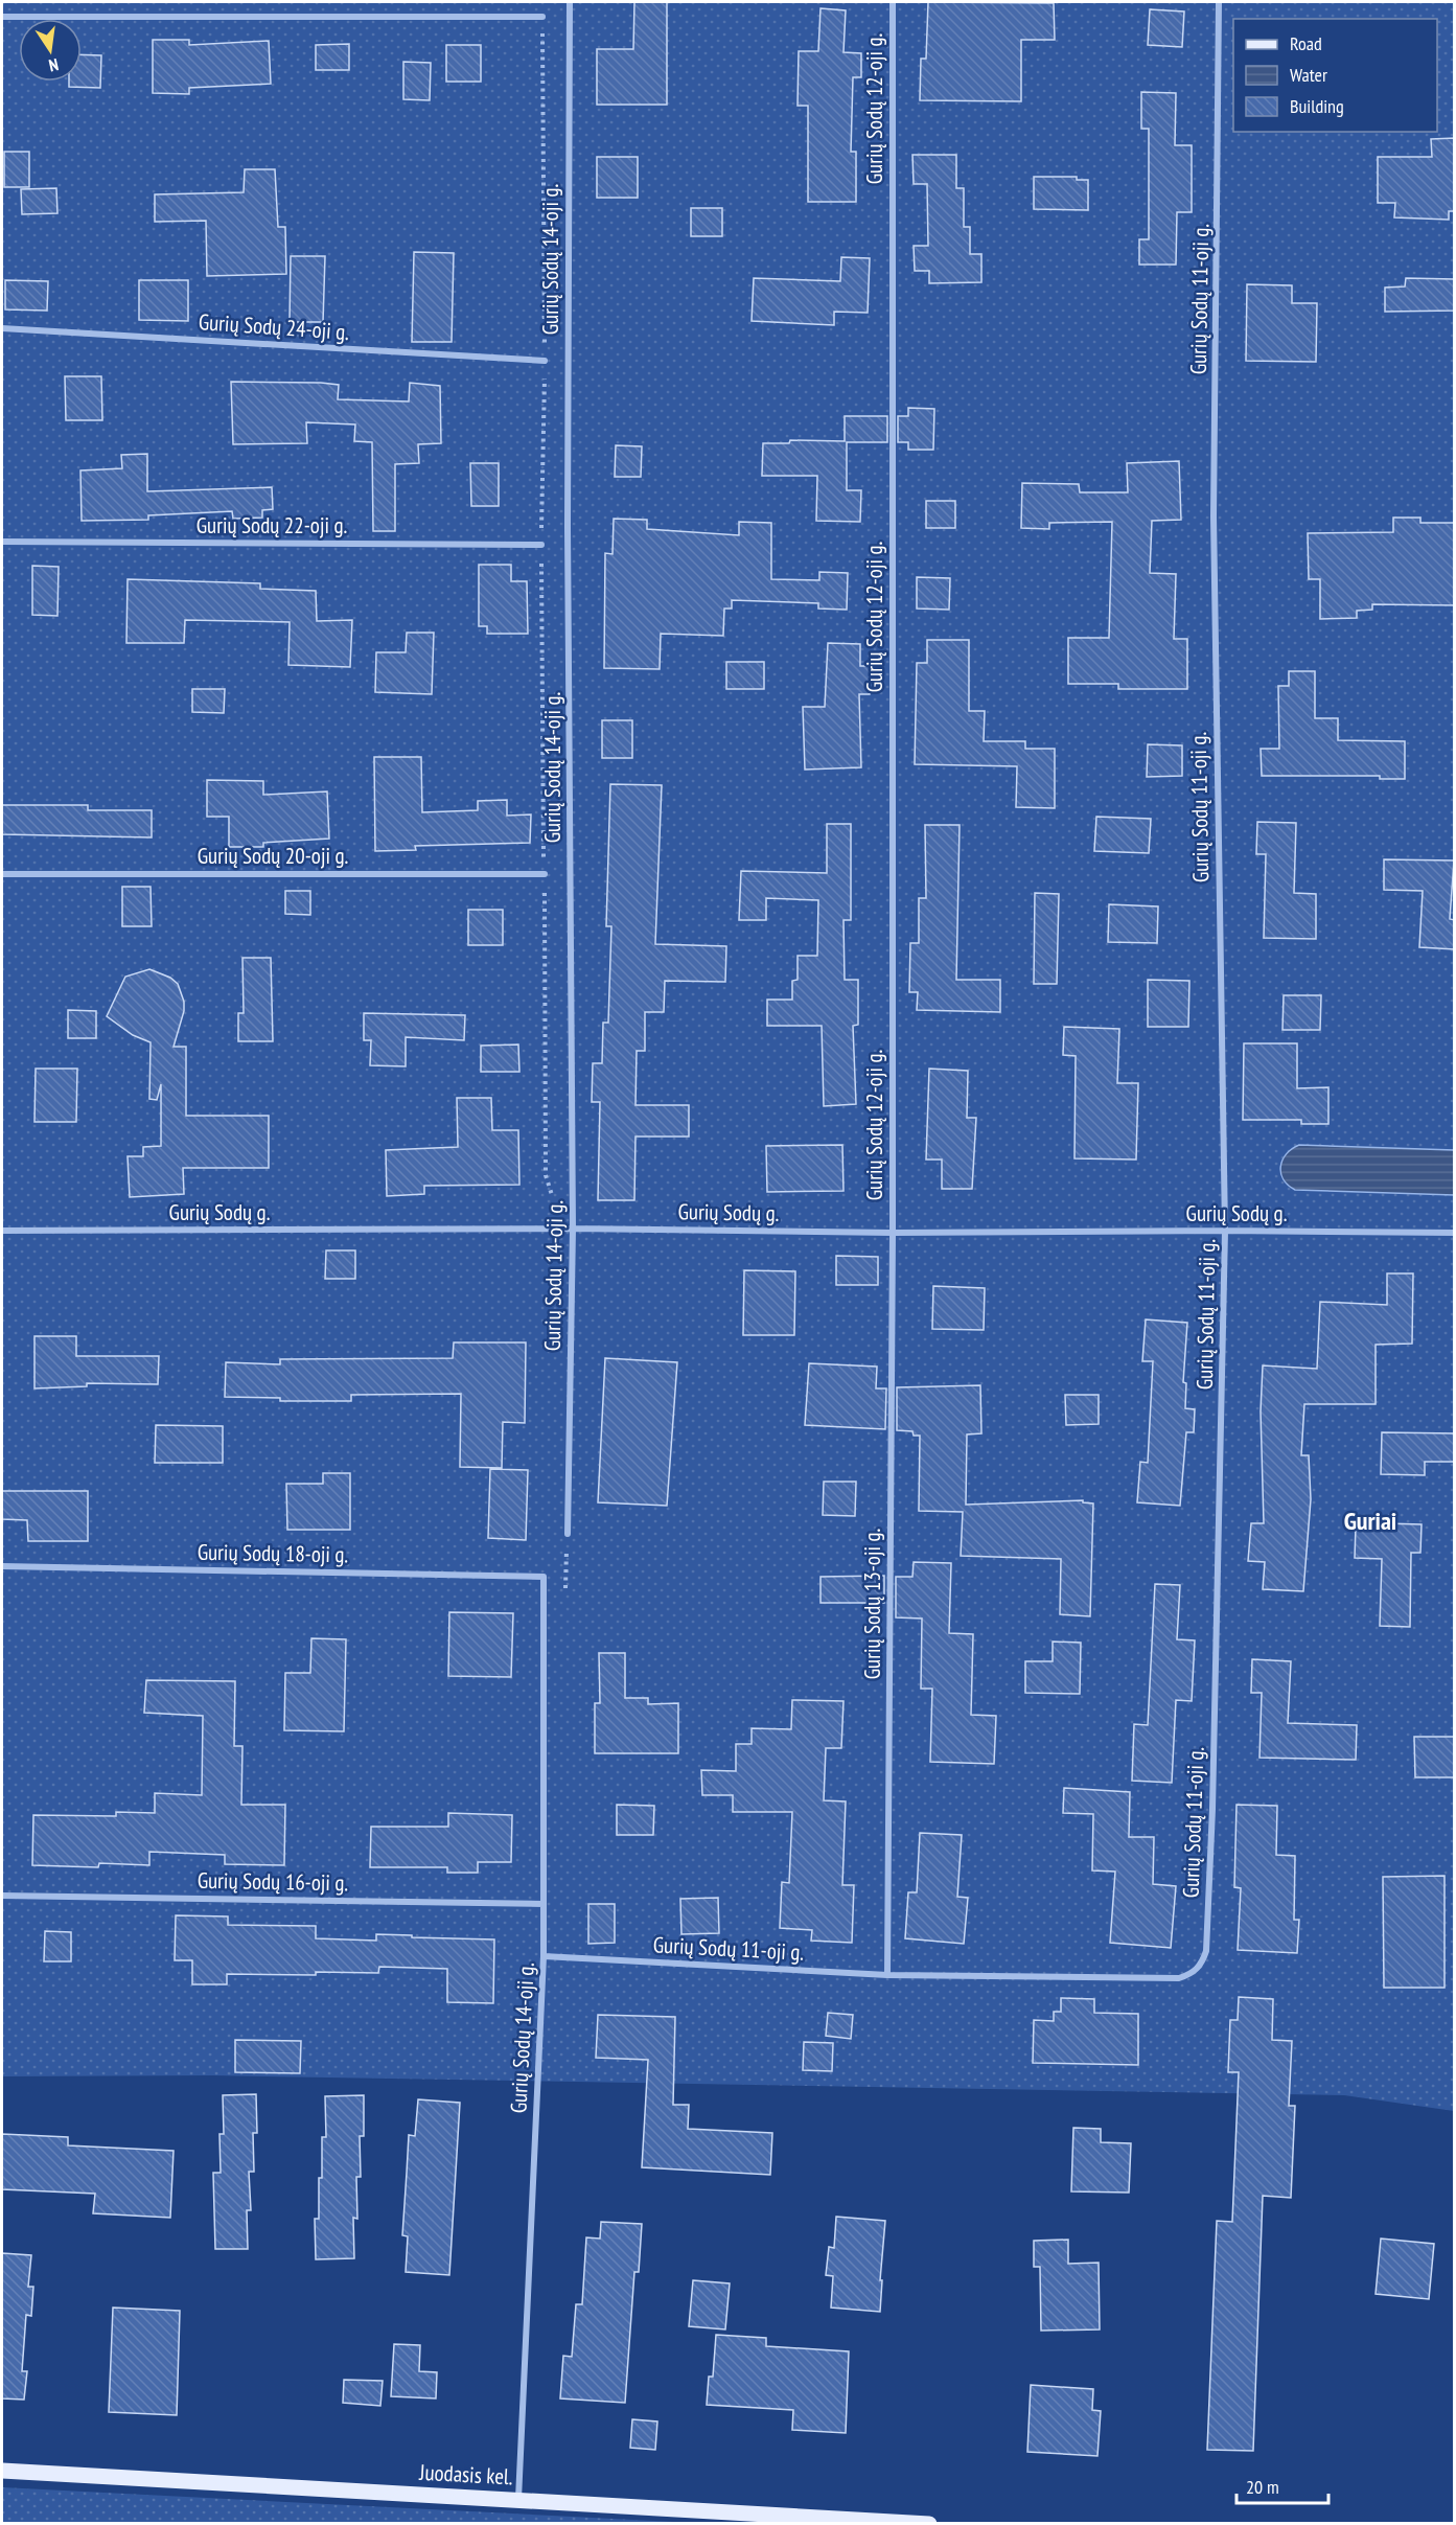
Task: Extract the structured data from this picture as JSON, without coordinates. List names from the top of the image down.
{
  "streets": {
    "main road": ["Juodasis kel."],
    "street": [
      "Gurių Sodų 12-oji g.",
      "Gurių Sodų 14-oji g.",
      "Gurių Sodų 11-oji g.",
      "Gurių Sodų 24-oji g.",
      "Gurių Sodų 22-oji g.",
      "Gurių Sodų 20-oji g.",
      "Gurių Sodų g.",
      "Gurių Sodų 18-oji g.",
      "Gurių Sodų 13-oji g.",
      "Gurių Sodų 16-oji g."
    ]
  },
  "crossings": [
    ["Gurių Sodų 12-oji g.", "Gurių Sodų g."],
    ["Gurių Sodų 12-oji g.", "Gurių Sodų 13-oji g."],
    ["Gurių Sodų 14-oji g.", "Gurių Sodų 11-oji g."],
    ["Gurių Sodų 14-oji g.", "Gurių Sodų g."],
    ["Gurių Sodų 14-oji g.", "Gurių Sodų 18-oji g."],
    ["Gurių Sodų 14-oji g.", "Gurių Sodų 16-oji g."],
    ["Gurių Sodų 14-oji g.", "Juodasis kel."],
    ["Gurių Sodų 11-oji g.", "Gurių Sodų g."],
    ["Gurių Sodų 11-oji g.", "Gurių Sodų 13-oji g."],
    ["Gurių Sodų g.", "Gurių Sodų 13-oji g."]
  ],
  "districts": ["Guriai"],
  "legend": ["Road", "Water", "Building"],
  "scale_bar": "20 m",
  "north": "bottom"
}
